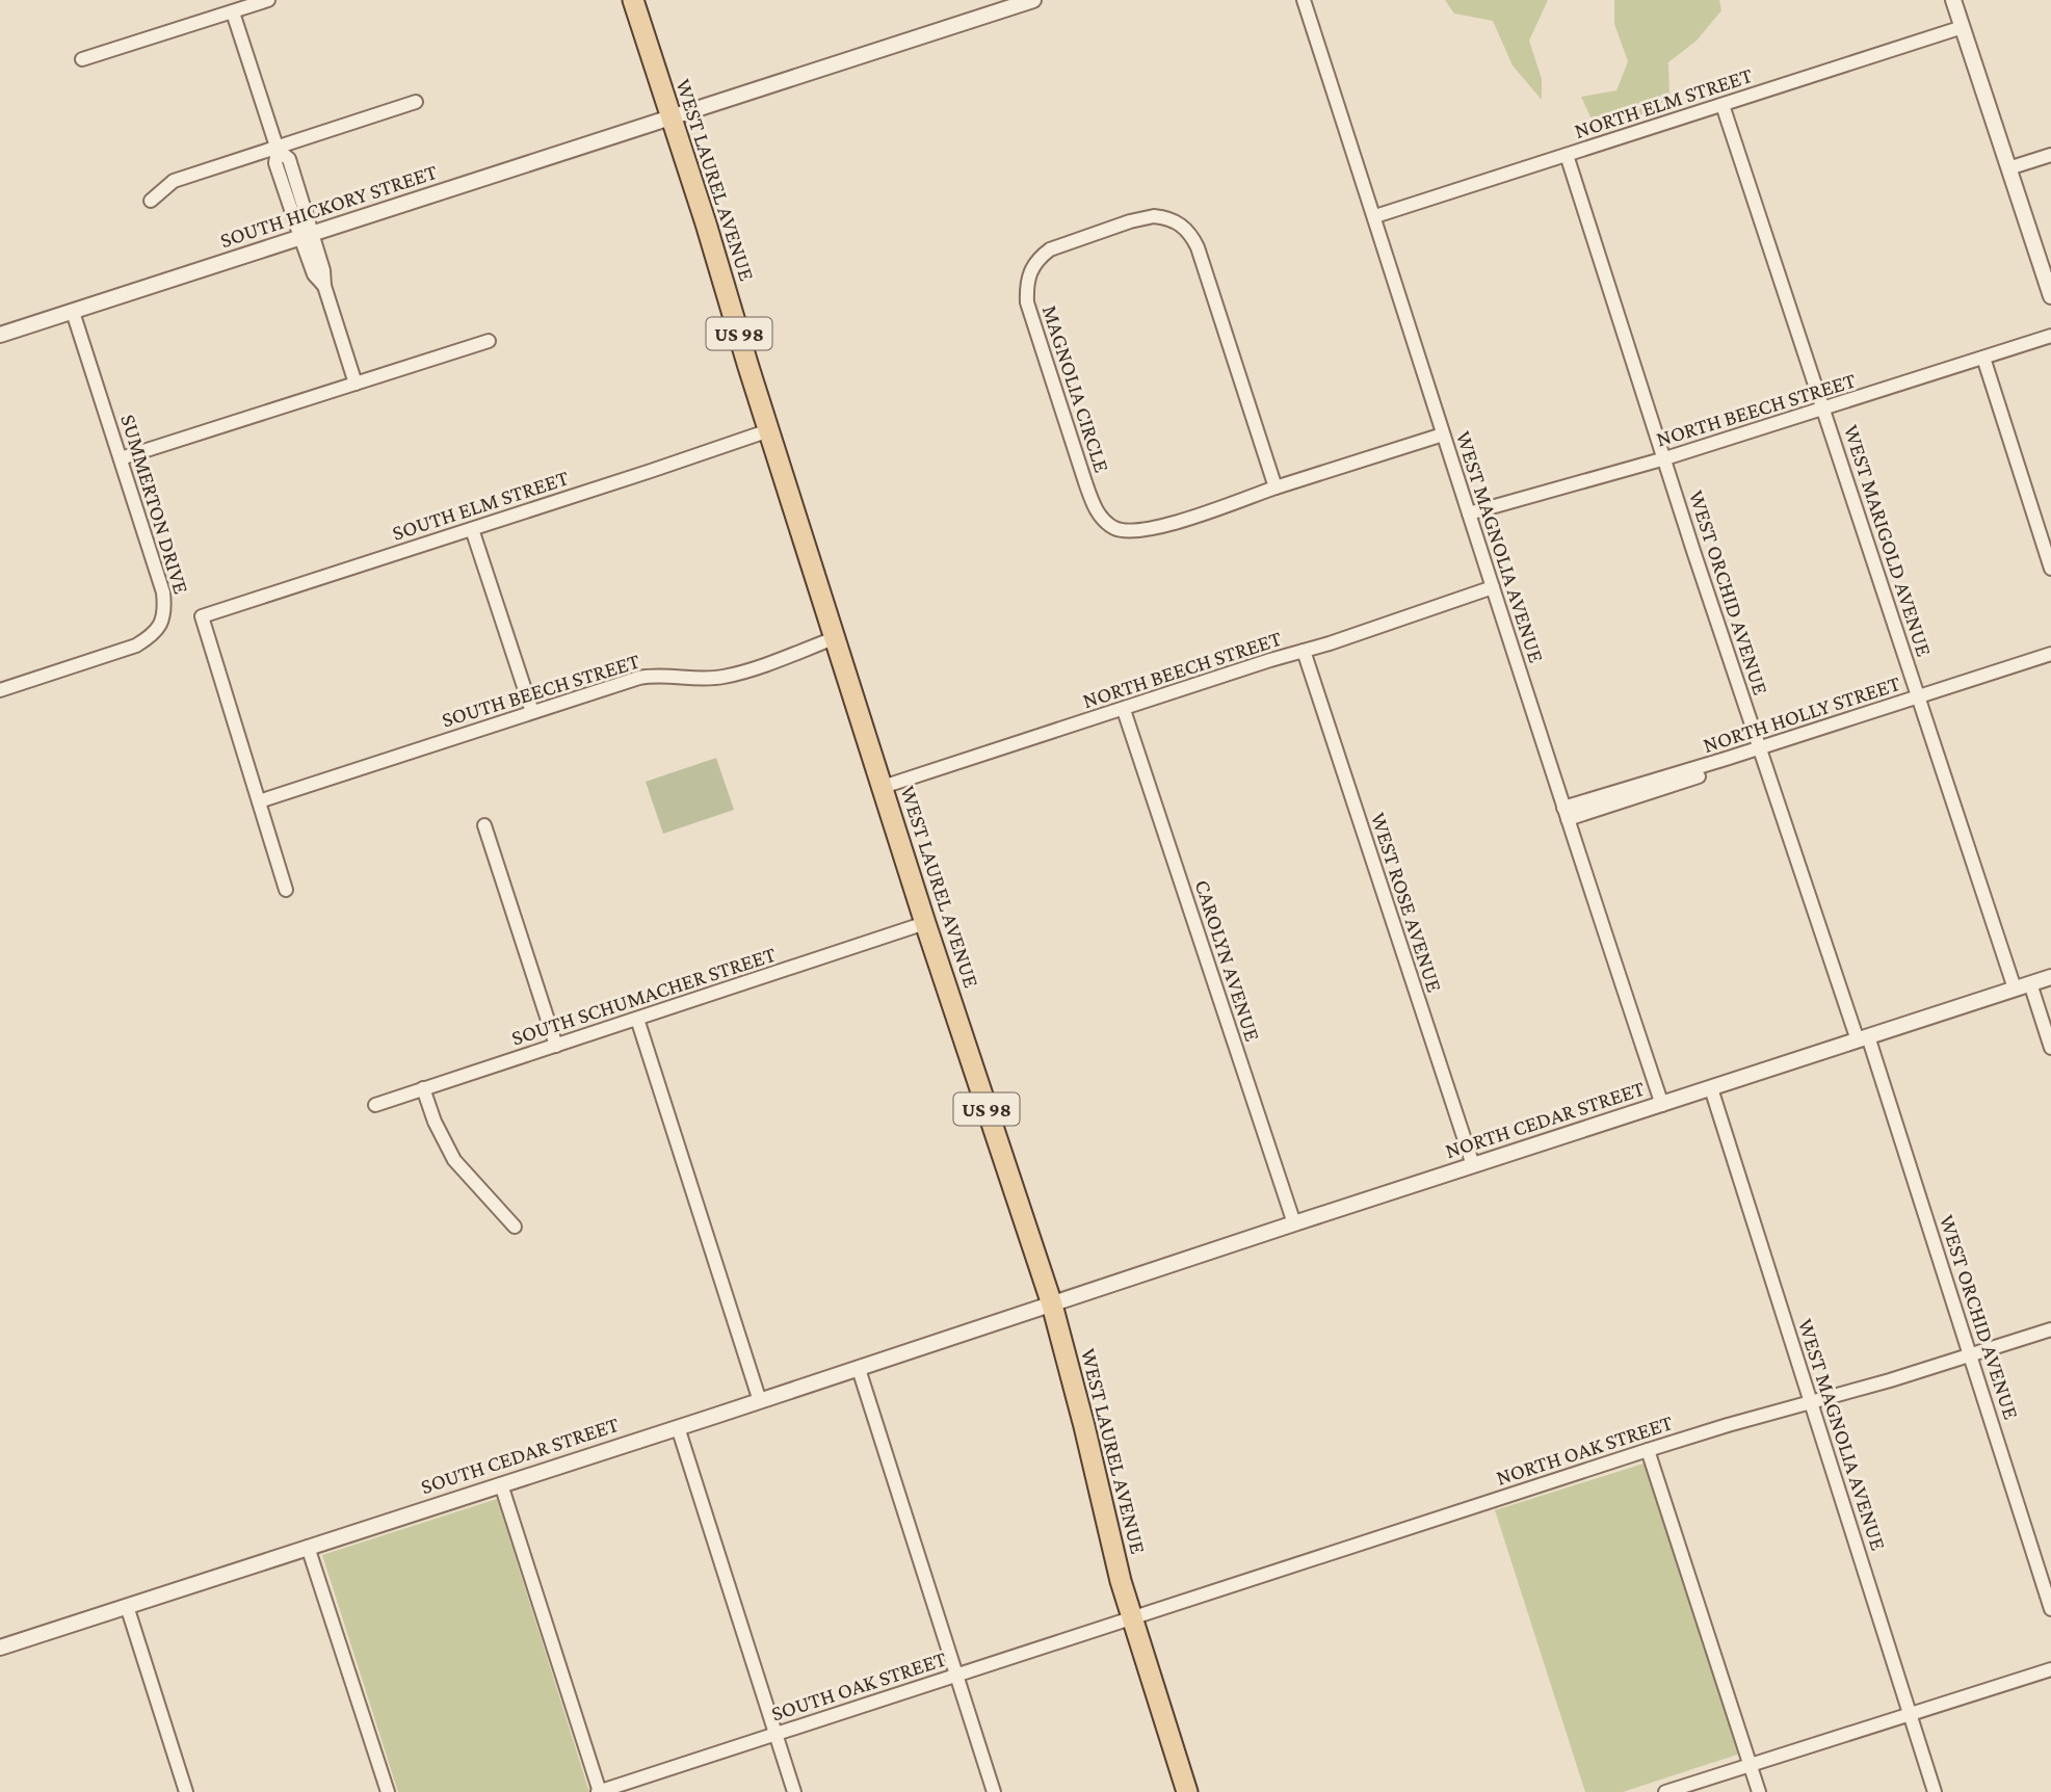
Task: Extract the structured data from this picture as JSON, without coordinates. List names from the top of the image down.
{
  "streets": {
    "main road": ["WEST LAUREL AVENUE", "US 98"],
    "street": [
      "NORTH ELM STREET",
      "SOUTH HICKORY STREET",
      "MAGNOLIA CIRCLE",
      "NORTH BEECH STREET",
      "SUMMERTON DRIVE",
      "SOUTH ELM STREET",
      "WEST MARIGOLD AVENUE",
      "WEST MAGNOLIA AVENUE",
      "WEST ORCHID AVENUE",
      "SOUTH BEECH STREET",
      "NORTH HOLLY STREET",
      "WEST ROSE AVENUE",
      "CAROLYN AVENUE",
      "SOUTH SCHUMACHER STREET",
      "NORTH CEDAR STREET",
      "NORTH OAK STREET",
      "SOUTH CEDAR STREET",
      "SOUTH OAK STREET"
    ]
  },
  "crossings": [
    ["NORTH ELM STREET", "WEST MARIGOLD AVENUE"],
    ["NORTH ELM STREET", "WEST MAGNOLIA AVENUE"],
    ["NORTH ELM STREET", "WEST ORCHID AVENUE"],
    ["WEST LAUREL AVENUE", "SOUTH HICKORY STREET"],
    ["WEST LAUREL AVENUE", "NORTH BEECH STREET"],
    ["WEST LAUREL AVENUE", "SOUTH ELM STREET"],
    ["WEST LAUREL AVENUE", "SOUTH BEECH STREET"],
    ["WEST LAUREL AVENUE", "SOUTH SCHUMACHER STREET"],
    ["WEST LAUREL AVENUE", "NORTH CEDAR STREET"],
    ["WEST LAUREL AVENUE", "NORTH OAK STREET"],
    ["WEST LAUREL AVENUE", "SOUTH CEDAR STREET"],
    ["WEST LAUREL AVENUE", "SOUTH OAK STREET"],
    ["SOUTH HICKORY STREET", "SUMMERTON DRIVE"],
    ["MAGNOLIA CIRCLE", "WEST MAGNOLIA AVENUE"],
    ["NORTH BEECH STREET", "WEST MARIGOLD AVENUE"],
    ["NORTH BEECH STREET", "WEST MAGNOLIA AVENUE"],
    ["NORTH BEECH STREET", "WEST ORCHID AVENUE"],
    ["NORTH BEECH STREET", "WEST ROSE AVENUE"],
    ["NORTH BEECH STREET", "CAROLYN AVENUE"],
    ["SOUTH ELM STREET", "SOUTH BEECH STREET"],
    ["WEST MARIGOLD AVENUE", "NORTH HOLLY STREET"],
    ["WEST MARIGOLD AVENUE", "NORTH CEDAR STREET"],
    ["WEST MAGNOLIA AVENUE", "NORTH CEDAR STREET"],
    ["WEST MAGNOLIA AVENUE", "NORTH OAK STREET"],
    ["WEST ORCHID AVENUE", "NORTH HOLLY STREET"],
    ["WEST ORCHID AVENUE", "NORTH CEDAR STREET"],
    ["WEST ORCHID AVENUE", "NORTH OAK STREET"],
    ["WEST ROSE AVENUE", "NORTH CEDAR STREET"],
    ["CAROLYN AVENUE", "NORTH CEDAR STREET"],
    ["NORTH CEDAR STREET", "SOUTH CEDAR STREET"],
    ["NORTH OAK STREET", "SOUTH OAK STREET"]
  ]
}
